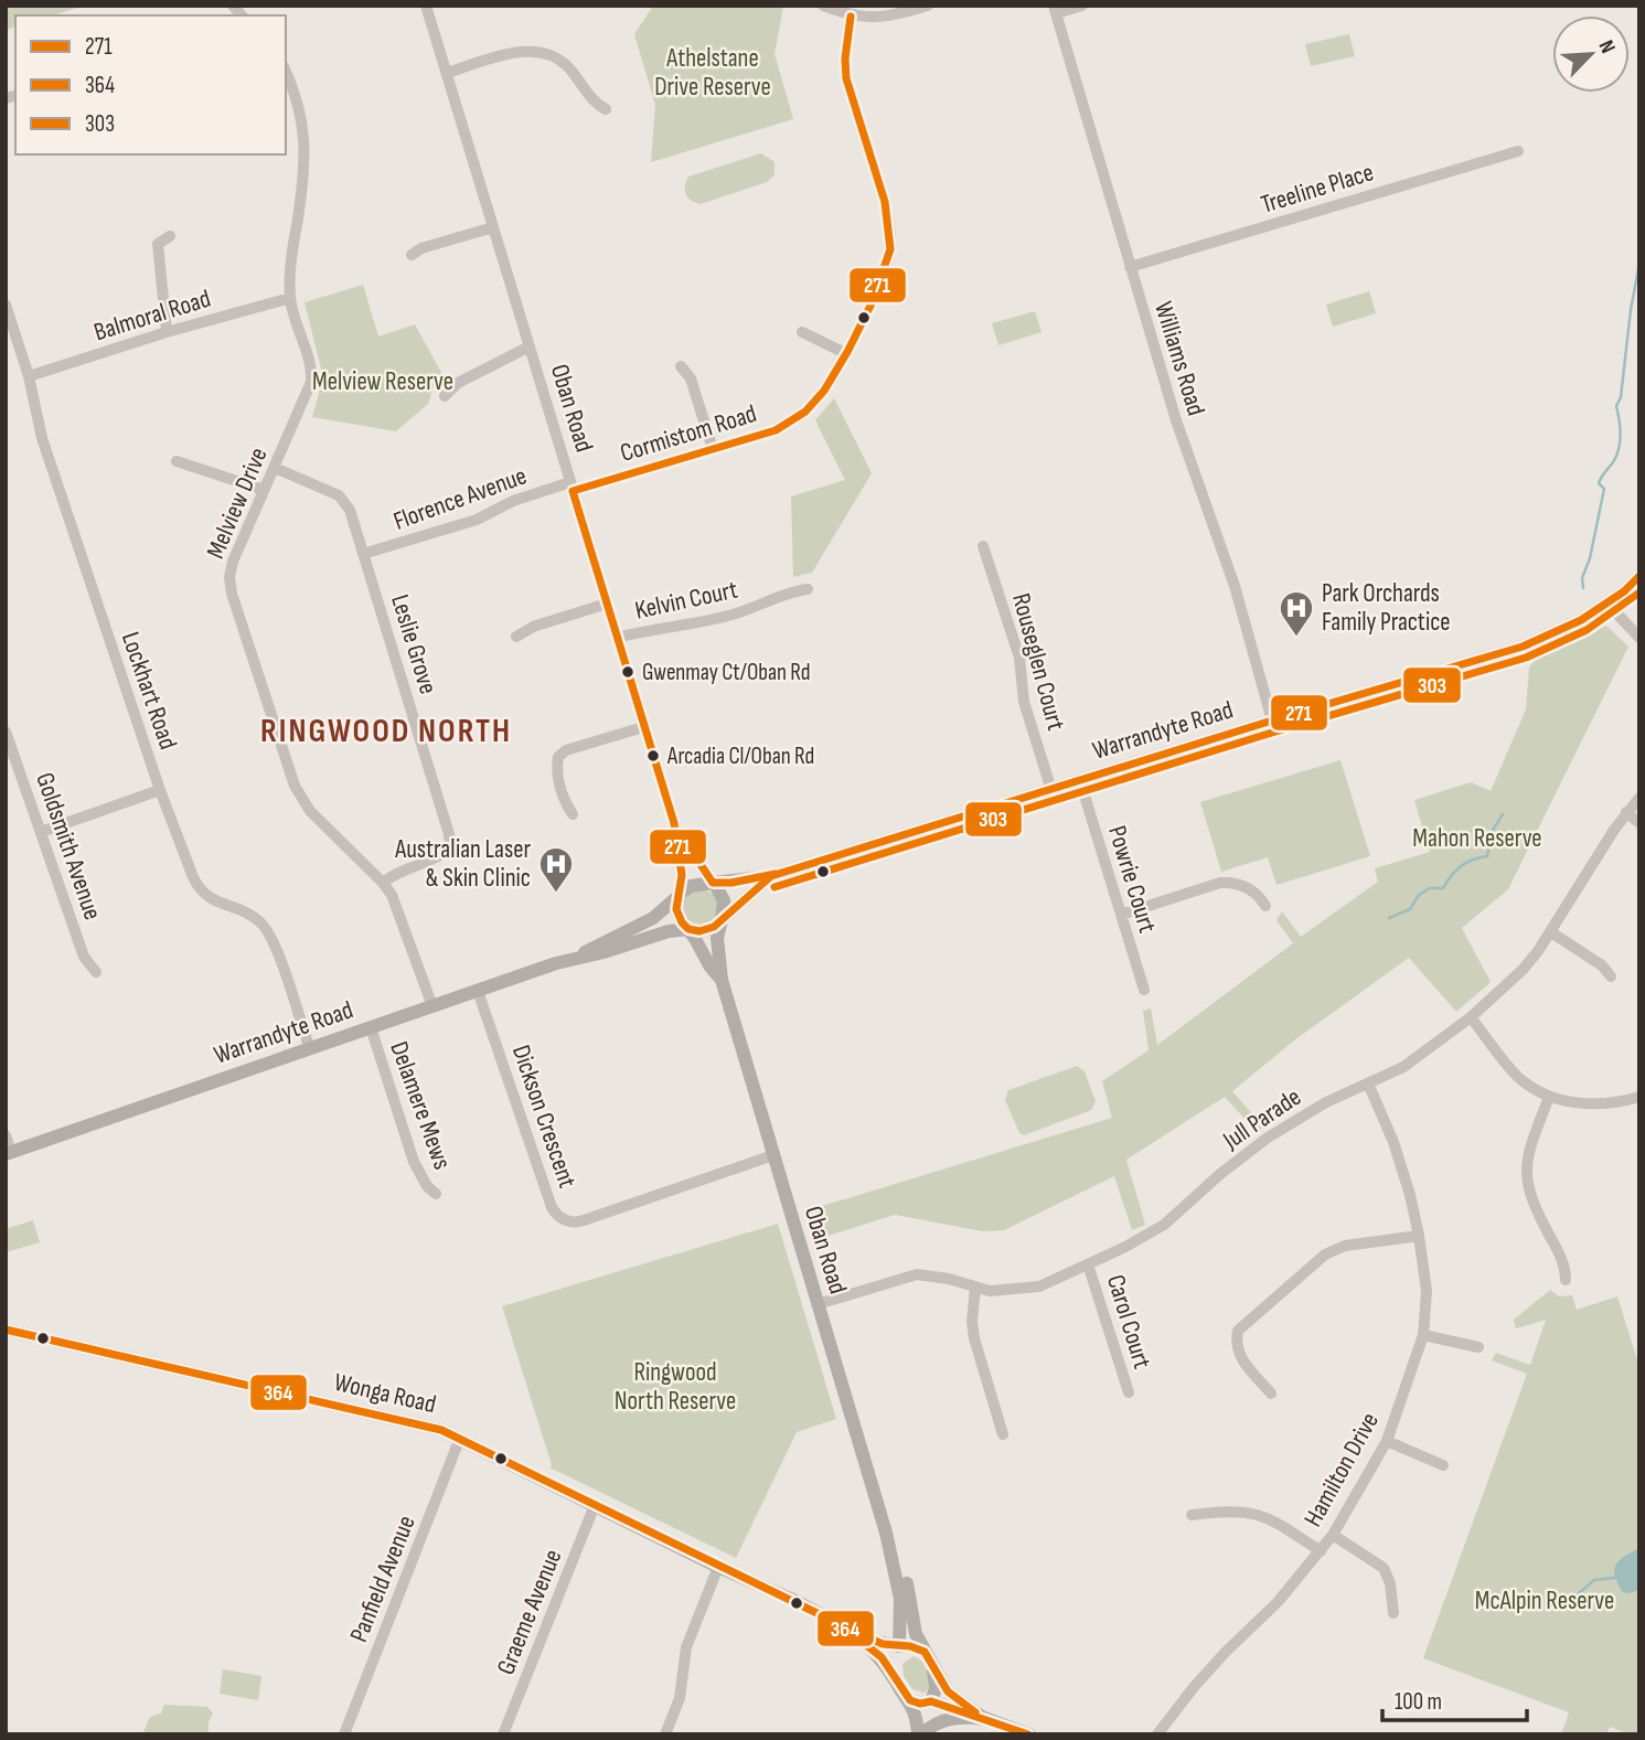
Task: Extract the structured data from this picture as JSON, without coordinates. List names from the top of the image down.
{
  "streets": {
    "main road": ["Oban Road", "Warrandyte Road", "Wonga Road"],
    "street": [
      "Treeline Place",
      "Balmoral Road",
      "Williams Road",
      "Cormistom Road",
      "Florence Avenue",
      "Melview Drive",
      "Kelvin Court",
      "Leslie Grove",
      "Rouseglen Court",
      "Lockhart Road",
      "Goldsmith Avenue",
      "Powrie Court",
      "Delamere Mews",
      "Dickson Crescent",
      "Jull Parade",
      "Carol Court",
      "Hamilton Drive",
      "Panfield Avenue",
      "Graeme Avenue"
    ]
  },
  "crossings": [
    ["Treeline Place", "Williams Road"],
    ["Balmoral Road", "Melview Drive"],
    ["Balmoral Road", "Lockhart Road"],
    ["Williams Road", "Warrandyte Road"],
    ["Oban Road", "Cormistom Road"],
    ["Oban Road", "Florence Avenue"],
    ["Oban Road", "Kelvin Court"],
    ["Oban Road", "Warrandyte Road"],
    ["Oban Road", "Dickson Crescent"],
    ["Oban Road", "Jull Parade"],
    ["Oban Road", "Wonga Road"],
    ["Cormistom Road", "Florence Avenue"],
    ["Florence Avenue", "Leslie Grove"],
    ["Melview Drive", "Leslie Grove"],
    ["Melview Drive", "Warrandyte Road"],
    ["Rouseglen Court", "Warrandyte Road"],
    ["Lockhart Road", "Warrandyte Road"],
    ["Warrandyte Road", "Powrie Court"],
    ["Warrandyte Road", "Delamere Mews"],
    ["Warrandyte Road", "Dickson Crescent"],
    ["Jull Parade", "Carol Court"],
    ["Jull Parade", "Hamilton Drive"],
    ["Wonga Road", "Panfield Avenue"],
    ["Wonga Road", "Graeme Avenue"]
  ],
  "districts": ["RINGWOOD NORTH"],
  "parks": [
    "Athelstane Drive Reserve",
    "Melview Reserve",
    "Mahon Reserve",
    "Ringwood North Reserve",
    "McAlpin Reserve"
  ],
  "places": {
    "hospital": ["Park Orchards Family Practice", "Australian Laser & Skin Clinic"],
    "other": ["Gwenmay Ct/Oban Rd", "Arcadia Cl/Oban Rd"]
  },
  "lines": ["transit line 271", "transit line 303", "transit line 364"],
  "legend": ["271", "364", "303"],
  "scale_bar": "100 m",
  "north": "top right"
}
